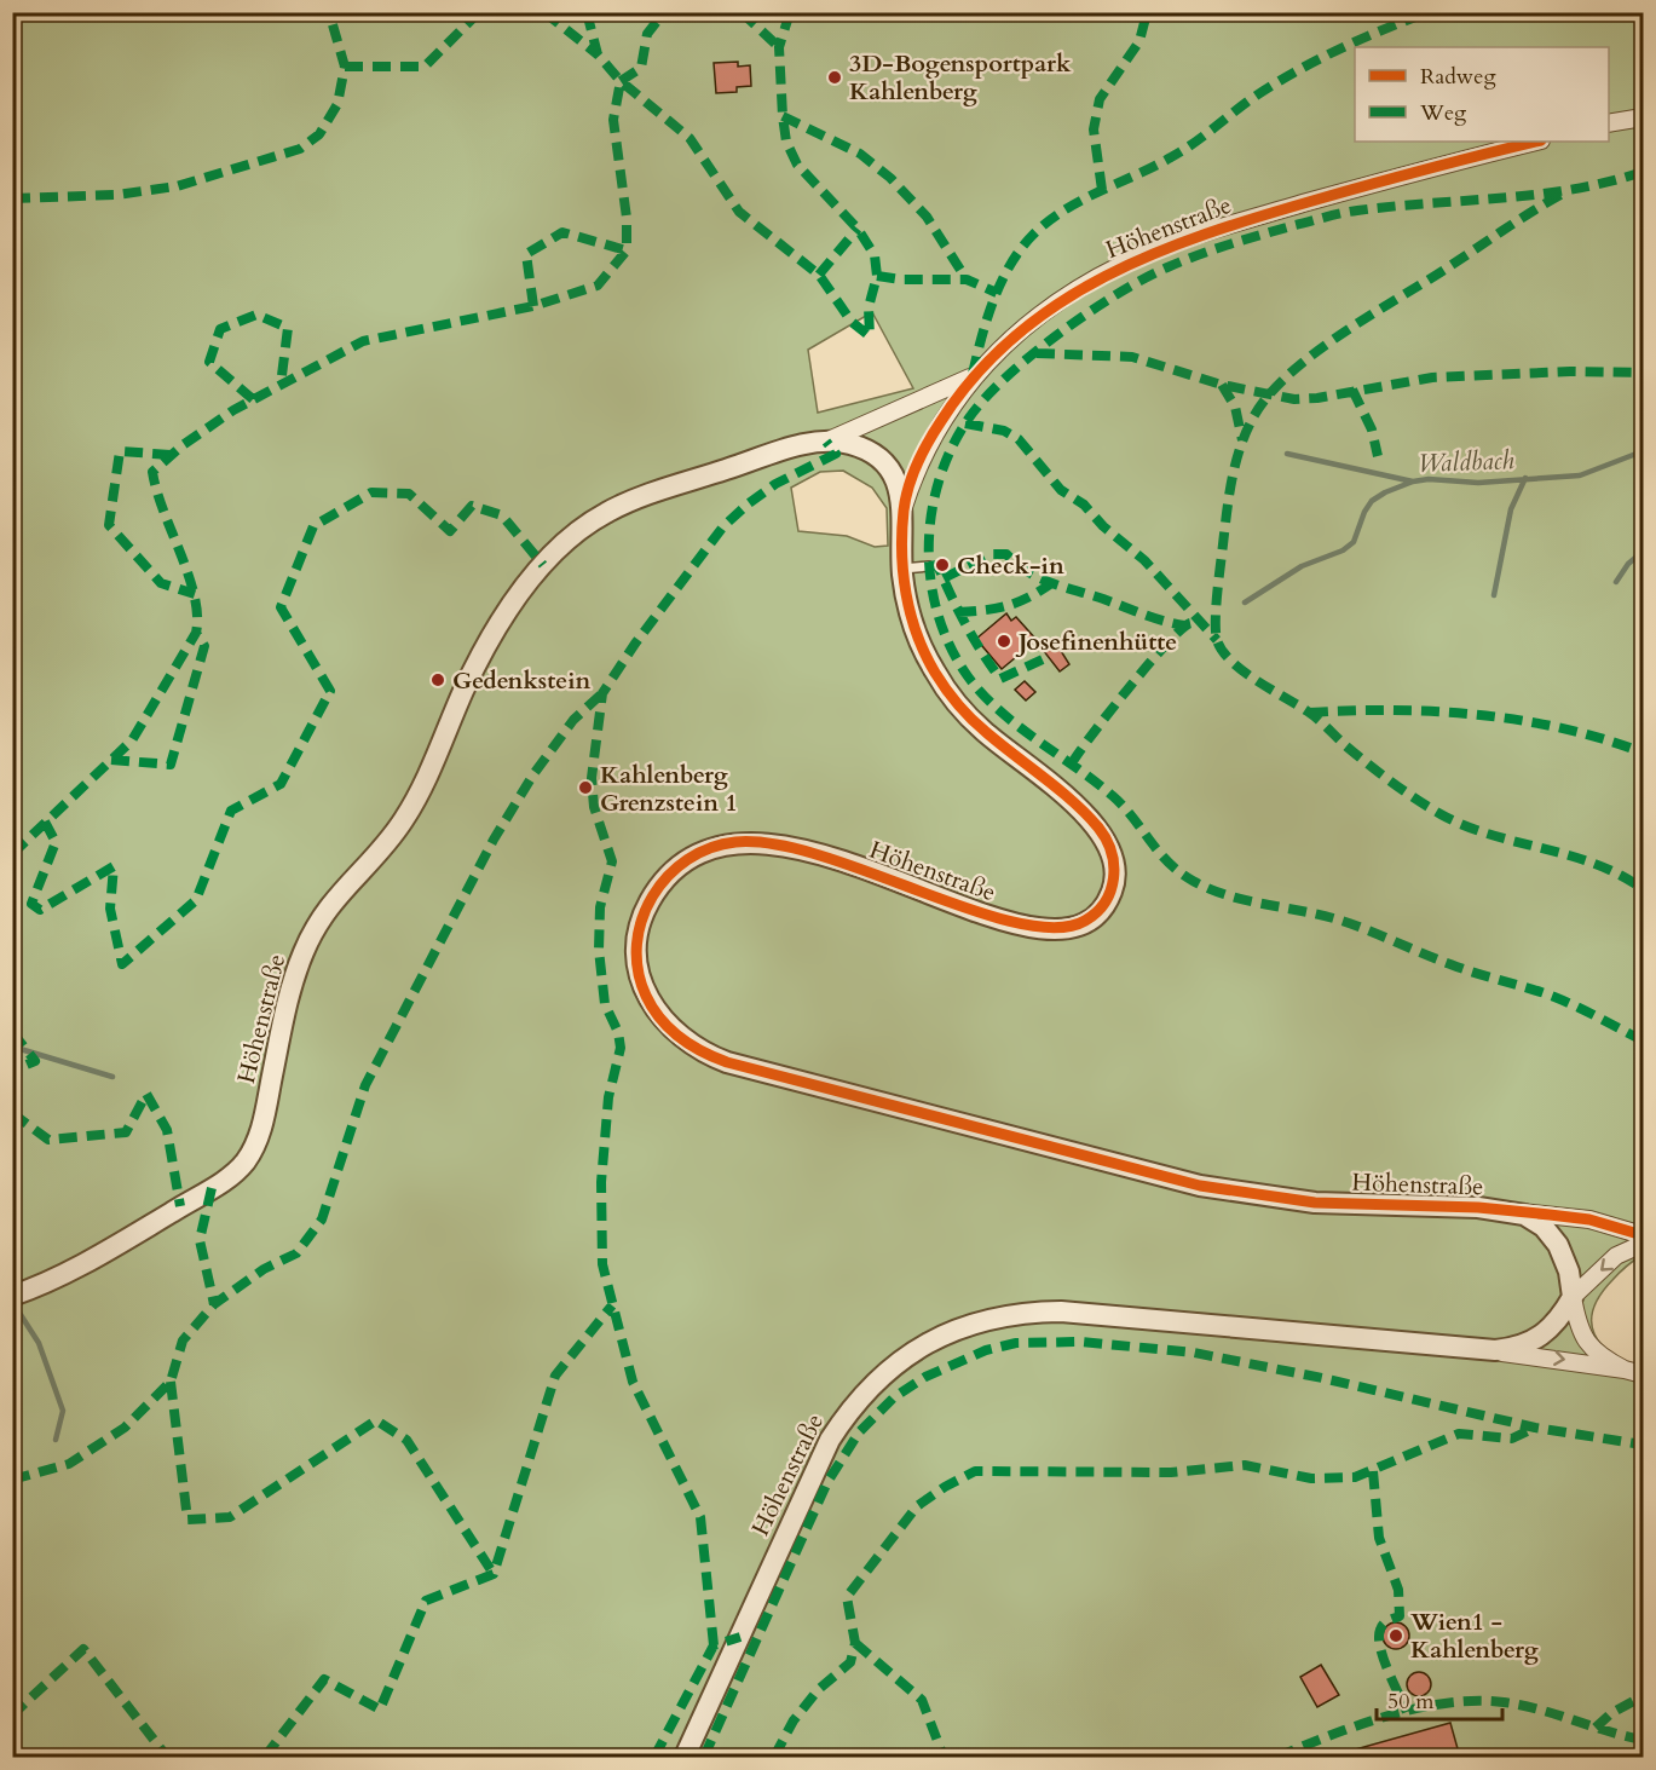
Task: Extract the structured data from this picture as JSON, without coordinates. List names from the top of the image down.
{
  "streets": {
    "street": ["Höhenstraße"]
  },
  "water": ["Waldbach"],
  "places": [
    "3D-Bogensportpark Kahlenberg",
    "Check-in",
    "Josefinenhütte",
    "Gedenkstein",
    "Kahlenberg Grenzstein 1",
    "Wien1 - Kahlenberg"
  ],
  "legend": ["Radweg", "Weg"],
  "scale_bar": "50 m"
}
